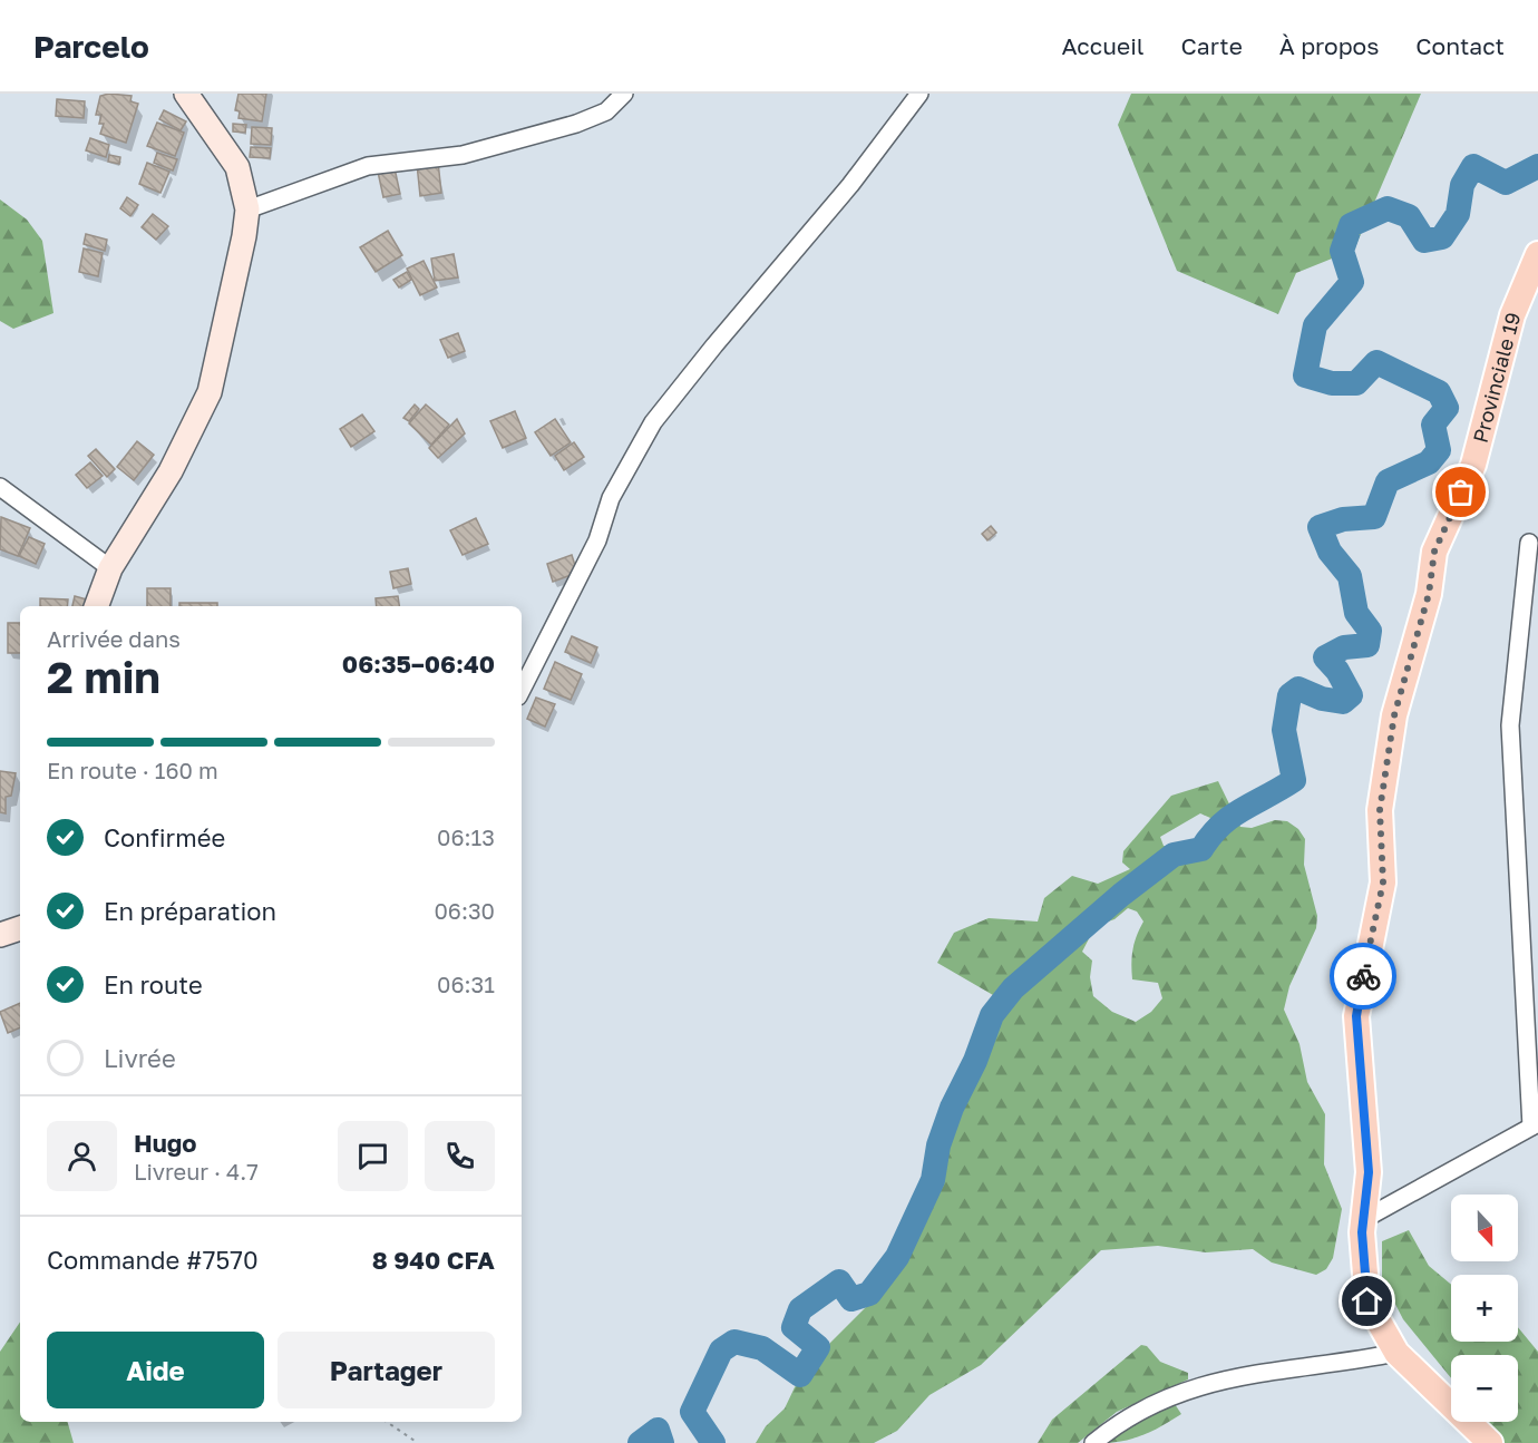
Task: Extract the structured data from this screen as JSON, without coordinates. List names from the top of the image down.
{
  "streets": {
    "main road": ["Provinciale 19"]
  },
  "north": "bottom",
  "page": {
    "header": "Parcelo",
    "nav": [
      "Accueil",
      "Carte",
      "À propos",
      "Contact"
    ],
    "heading": ["2 min", "Arrivée dans", "06:35–06:40"],
    "panel": [
      "Hugo",
      "Livreur · 4.7",
      "Commande #7570",
      "8 940 CFA"
    ],
    "bar": "En route · 160 m",
    "list": [
      ["Confirmée", "06:13"],
      ["En préparation", "06:30"],
      ["En route", "06:31"],
      "Livrée"
    ],
    "map_buttons": ["+", "−"],
    "buttons": ["Aide", "Partager"]
  }
}
